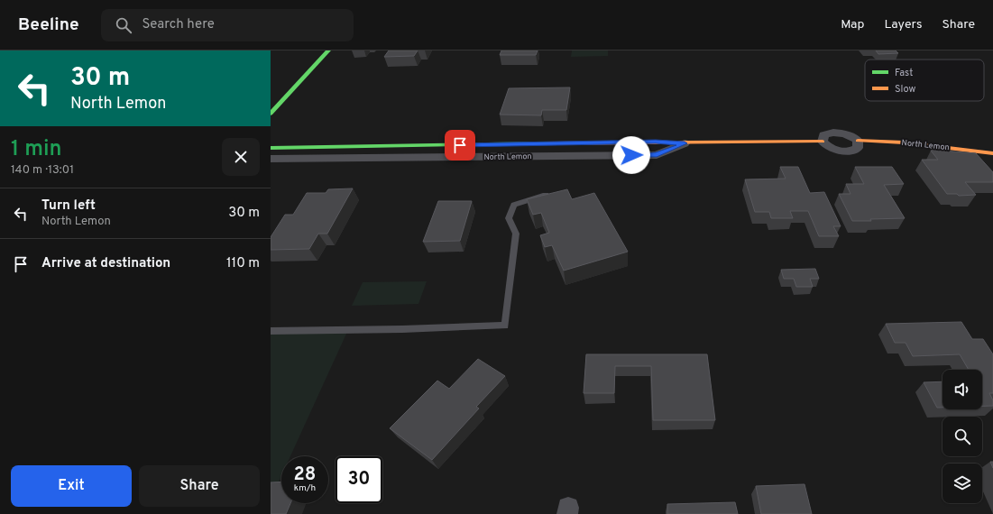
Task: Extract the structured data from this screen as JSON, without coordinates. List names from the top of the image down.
{
  "streets": {
    "street": ["North Lemon"]
  },
  "legend": ["Fast", "Slow"],
  "page": {
    "header": "Beeline",
    "search": "Search here",
    "nav": ["Map", "Layers", "Share"],
    "turn": ["30 m", "North Lemon"],
    "heading": ["1 min", "140 m · 13:01"],
    "list": [
      {
        "name": "Turn left",
        "note": "North Lemon",
        "value": "30 m"
      },
      {
        "name": "Arrive at destination",
        "value": "110 m"
      }
    ],
    "speed": "28 km/h",
    "limit": "30",
    "buttons": ["Exit", "Share"]
  }
}
